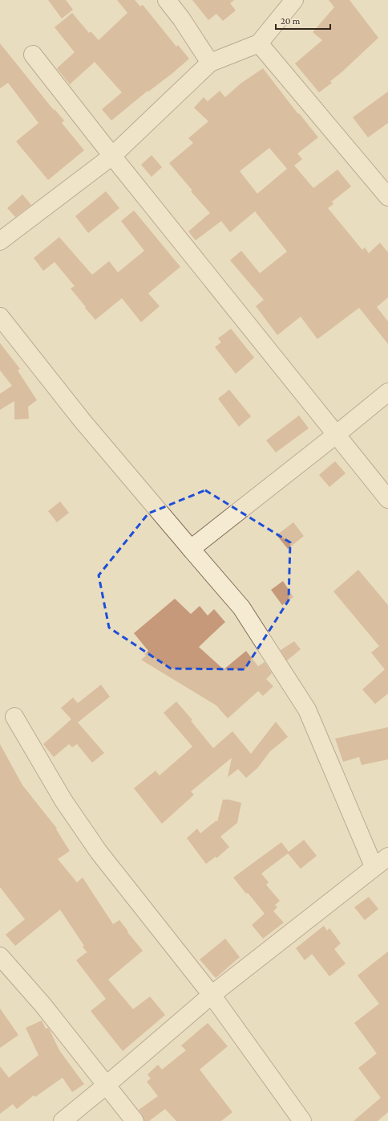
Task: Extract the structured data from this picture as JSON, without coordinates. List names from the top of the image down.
{
  "scale_bar": "20 m"
}
